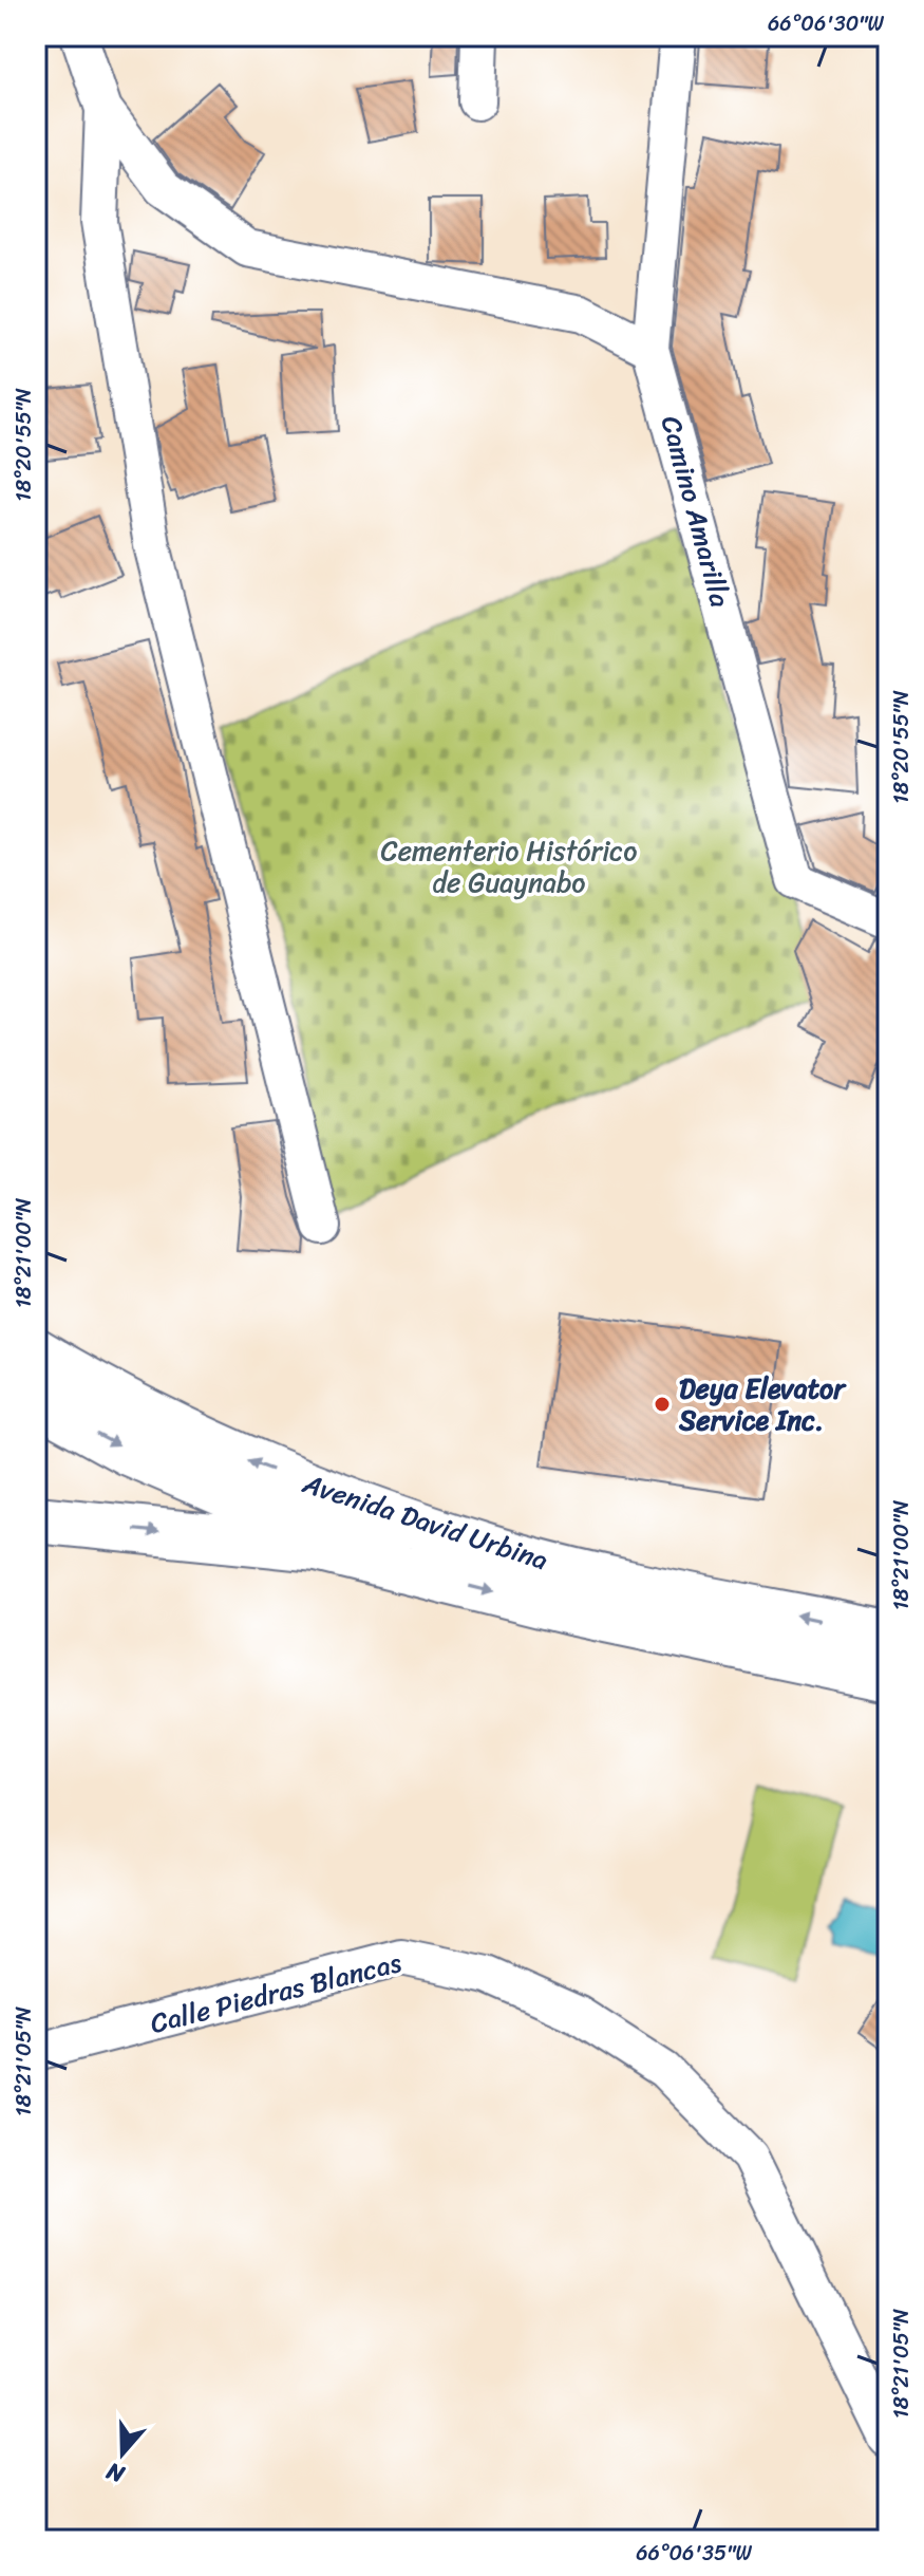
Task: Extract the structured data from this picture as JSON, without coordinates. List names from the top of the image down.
{
  "streets": {
    "main road": ["Avenida David Urbina"],
    "street": ["Camino Amarilla", "Calle Piedras Blancas"]
  },
  "parks": ["Cementerio Histórico de Guaynabo"],
  "places": ["Deya Elevator Service Inc."],
  "north": "bottom",
  "coordinates": [
    "66°06'30\"W",
    "18°20'55\"N",
    "18°21'00\"N",
    "18°21'05\"N",
    "66°06'35\"W"
  ]
}
